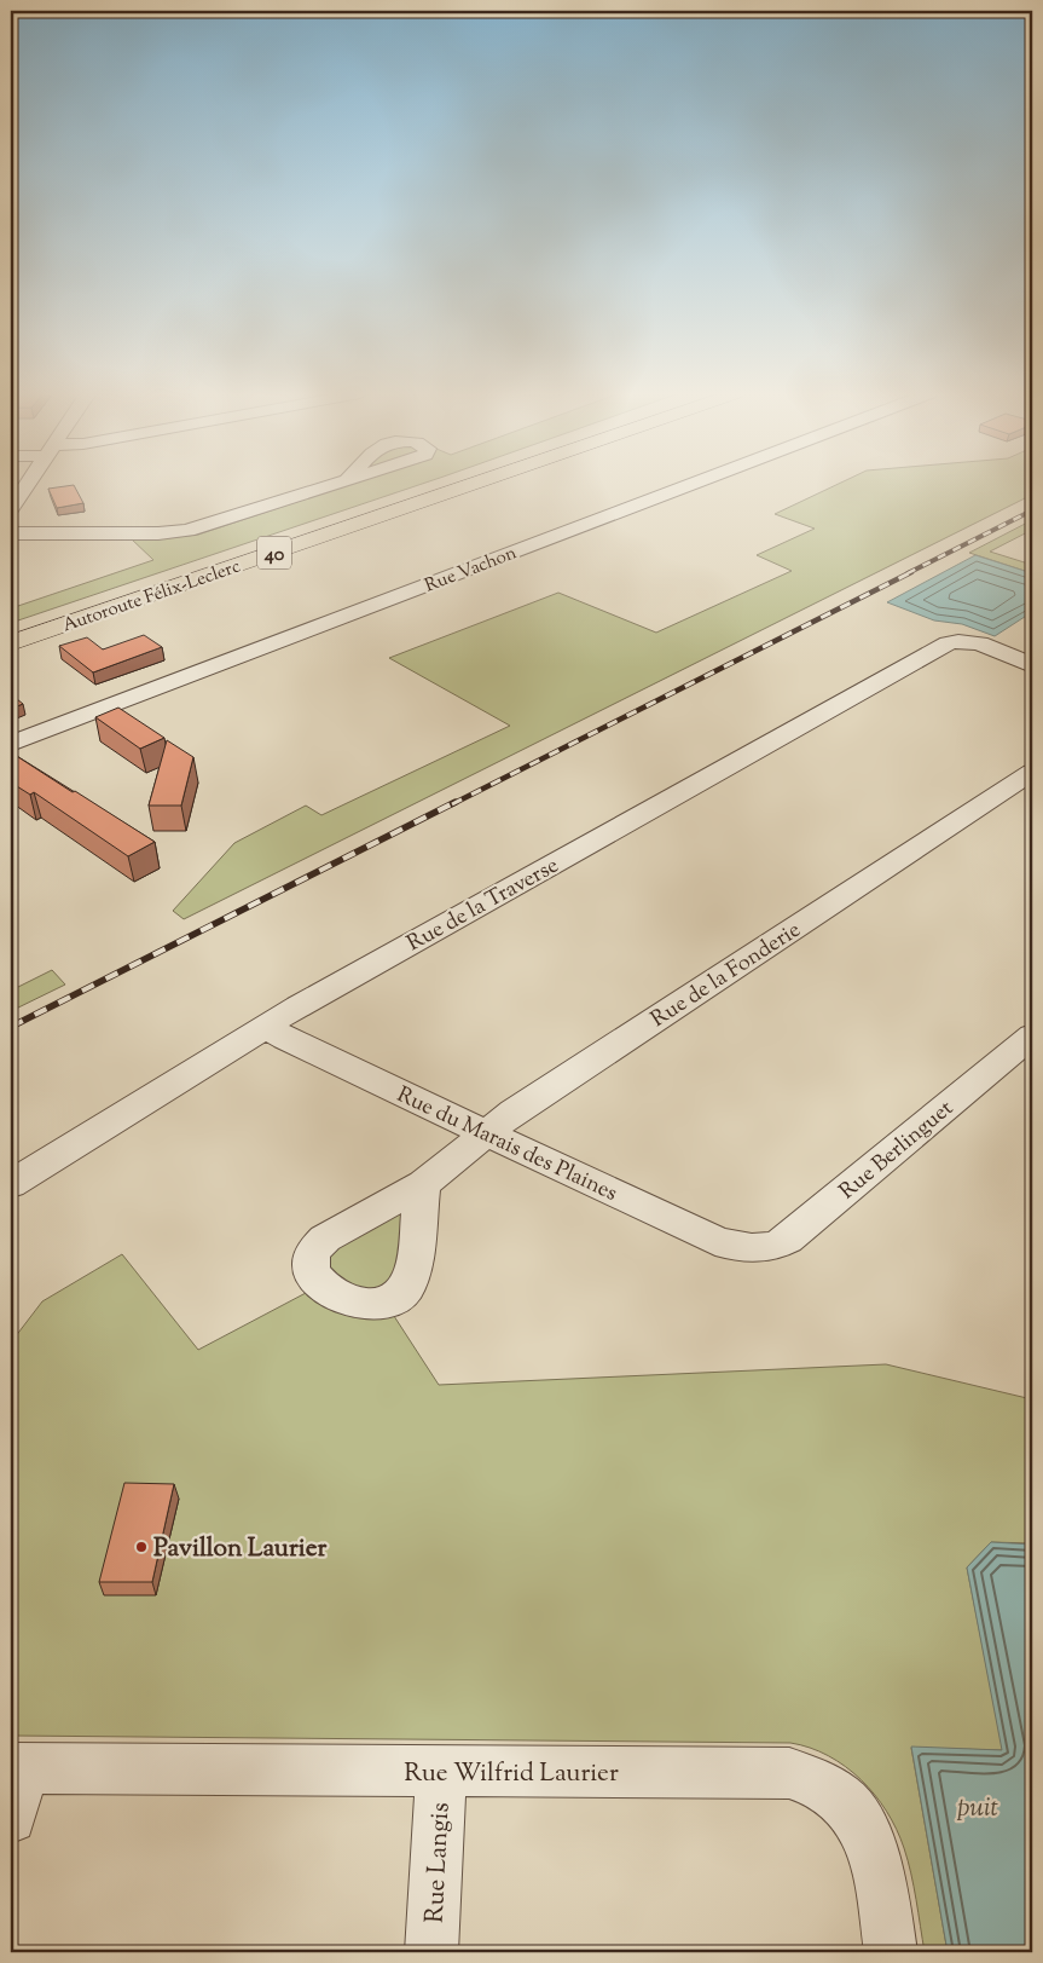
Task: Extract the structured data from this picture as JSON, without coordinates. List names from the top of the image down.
{
  "streets": {
    "highway": ["40", "Autoroute Félix-Leclerc"],
    "street": [
      "Rue Vachon",
      "Rue de la Traverse",
      "Rue de la Fonderie",
      "Rue du Marais des Plaines",
      "Rue Berlinguet",
      "Rue Wilfrid Laurier",
      "Rue Langis"
    ]
  },
  "crossings": [
    ["Rue de la Traverse", "Rue du Marais des Plaines"],
    ["Rue de la Fonderie", "Rue du Marais des Plaines"],
    ["Rue du Marais des Plaines", "Rue Berlinguet"],
    ["Rue Wilfrid Laurier", "Rue Langis"]
  ],
  "water": ["puit"],
  "places": ["Pavillon Laurier"]
}
